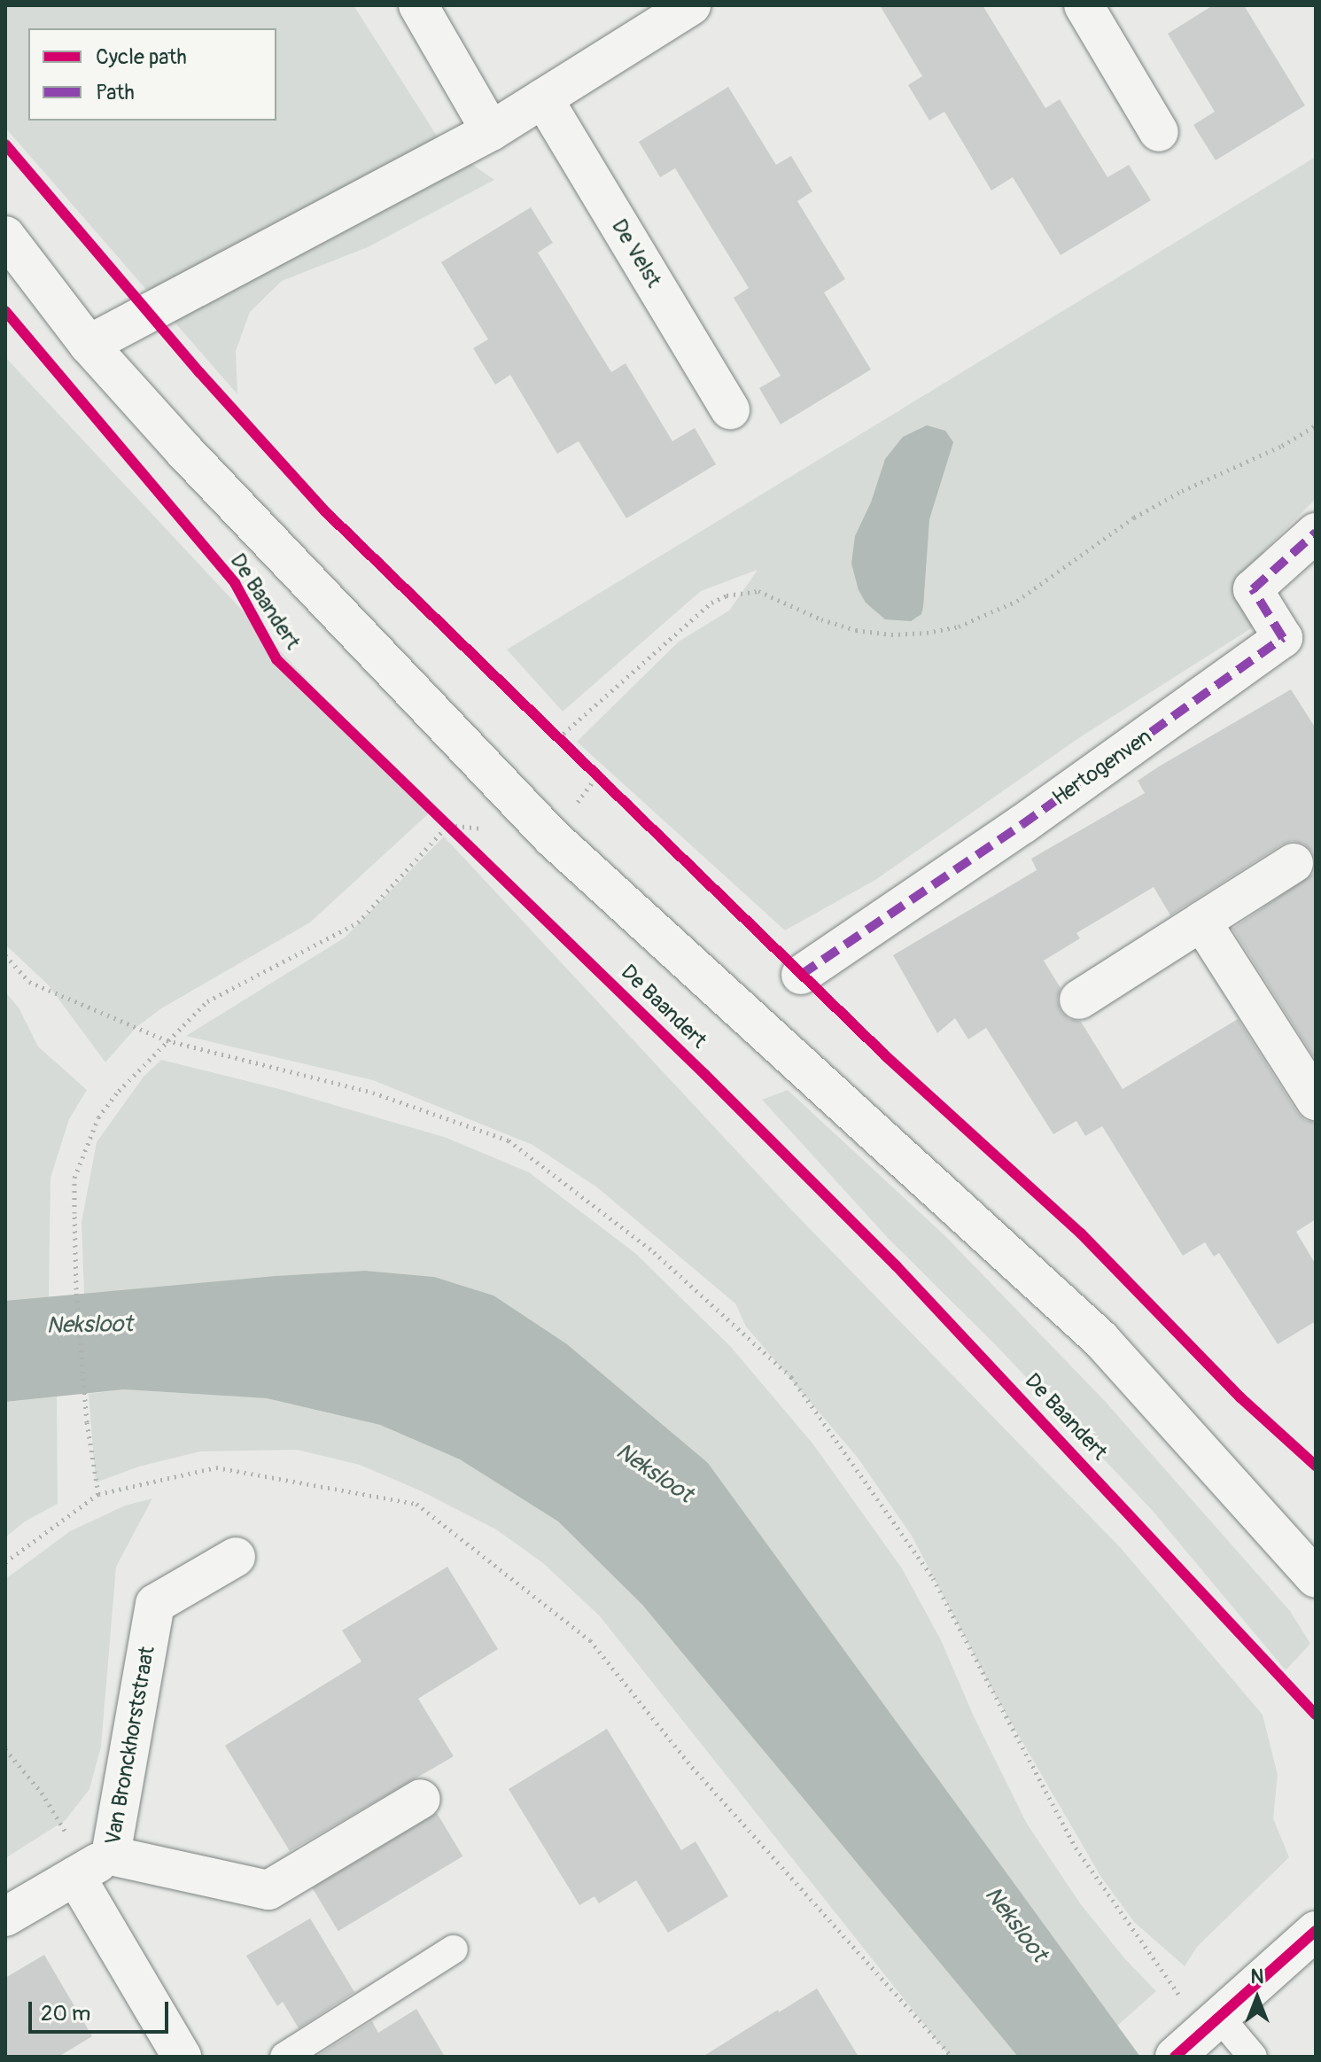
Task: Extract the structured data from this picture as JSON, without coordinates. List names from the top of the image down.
{
  "streets": {
    "street": [
      "De Velst",
      "De Baandert",
      "Hertogenven",
      "Van Bronckhorststraat"
    ]
  },
  "water": ["Neksloot"],
  "legend": ["Cycle path", "Path"],
  "scale_bar": "20 m",
  "north": "top"
}
